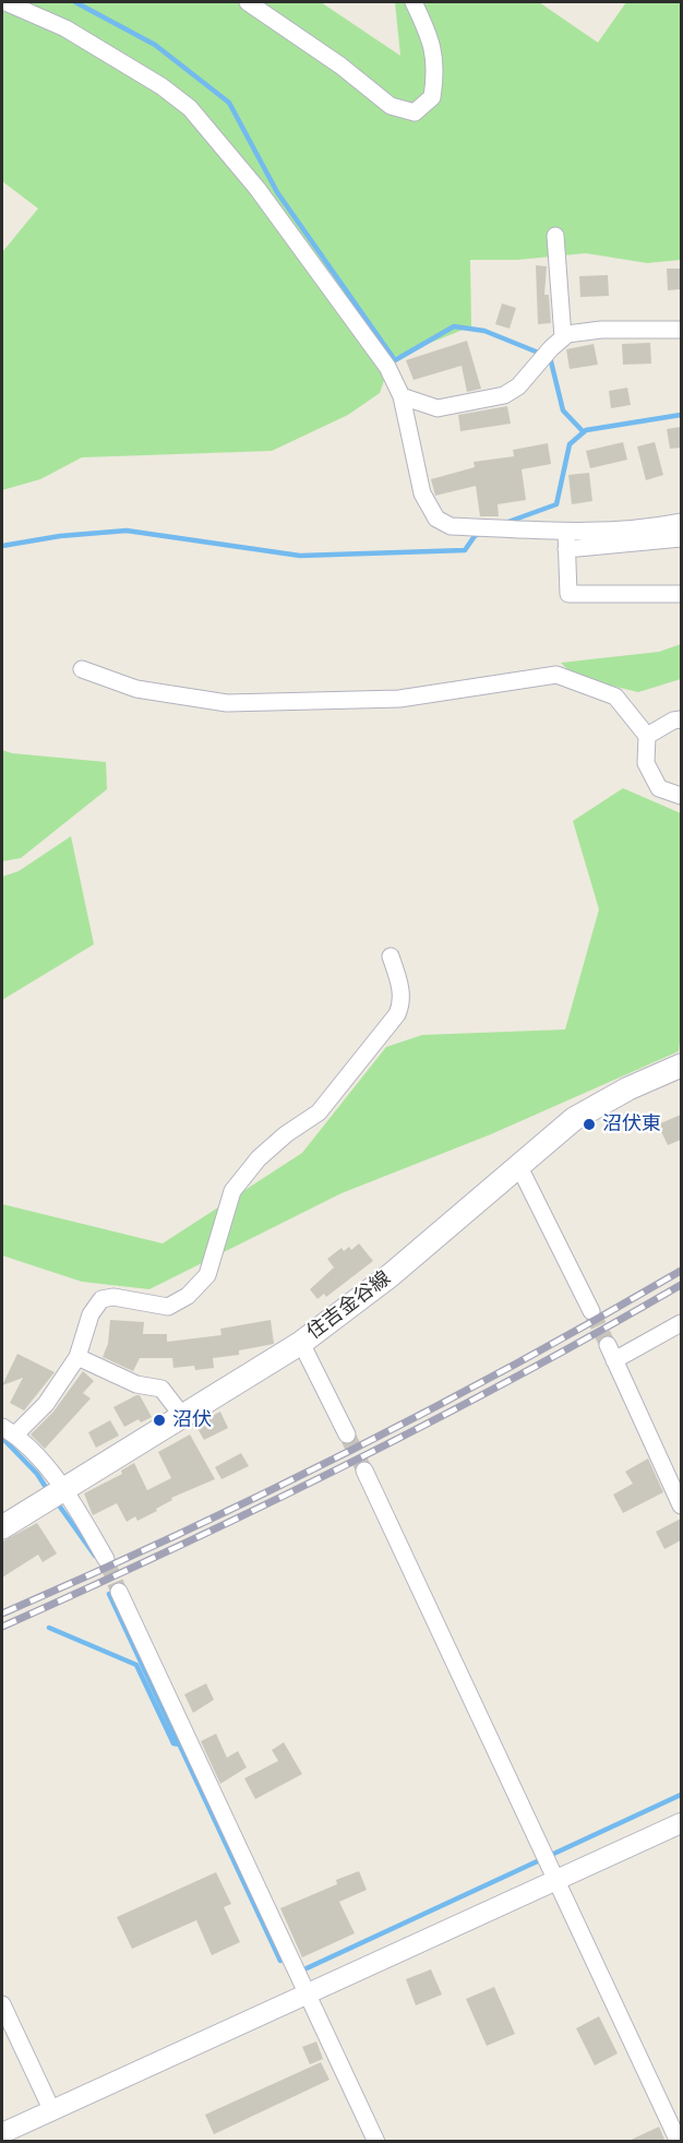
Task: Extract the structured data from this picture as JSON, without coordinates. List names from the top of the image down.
{
  "streets": {
    "main road": ["住吉金谷線"]
  },
  "places": ["沼伏東", "沼伏"]
}
